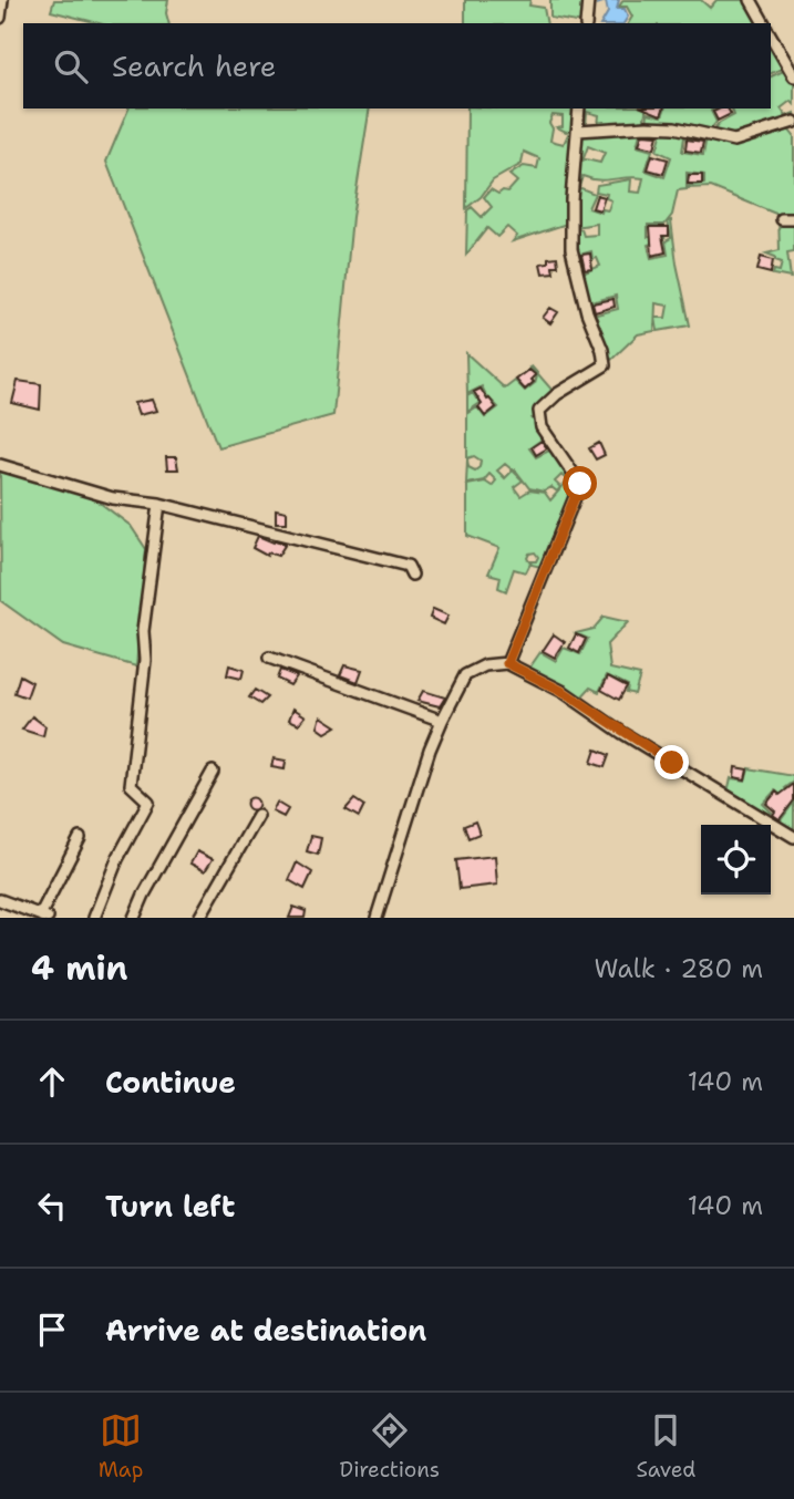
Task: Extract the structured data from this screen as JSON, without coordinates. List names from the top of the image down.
{
  "page": {
    "search": "Search here",
    "heading": ["4 min", "Walk · 280 m"],
    "list": [
      ["Continue", "140 m"],
      ["Turn left", "140 m"],
      "Arrive at destination"
    ],
    "nav": ["Map", "Directions", "Saved"]
  }
}
